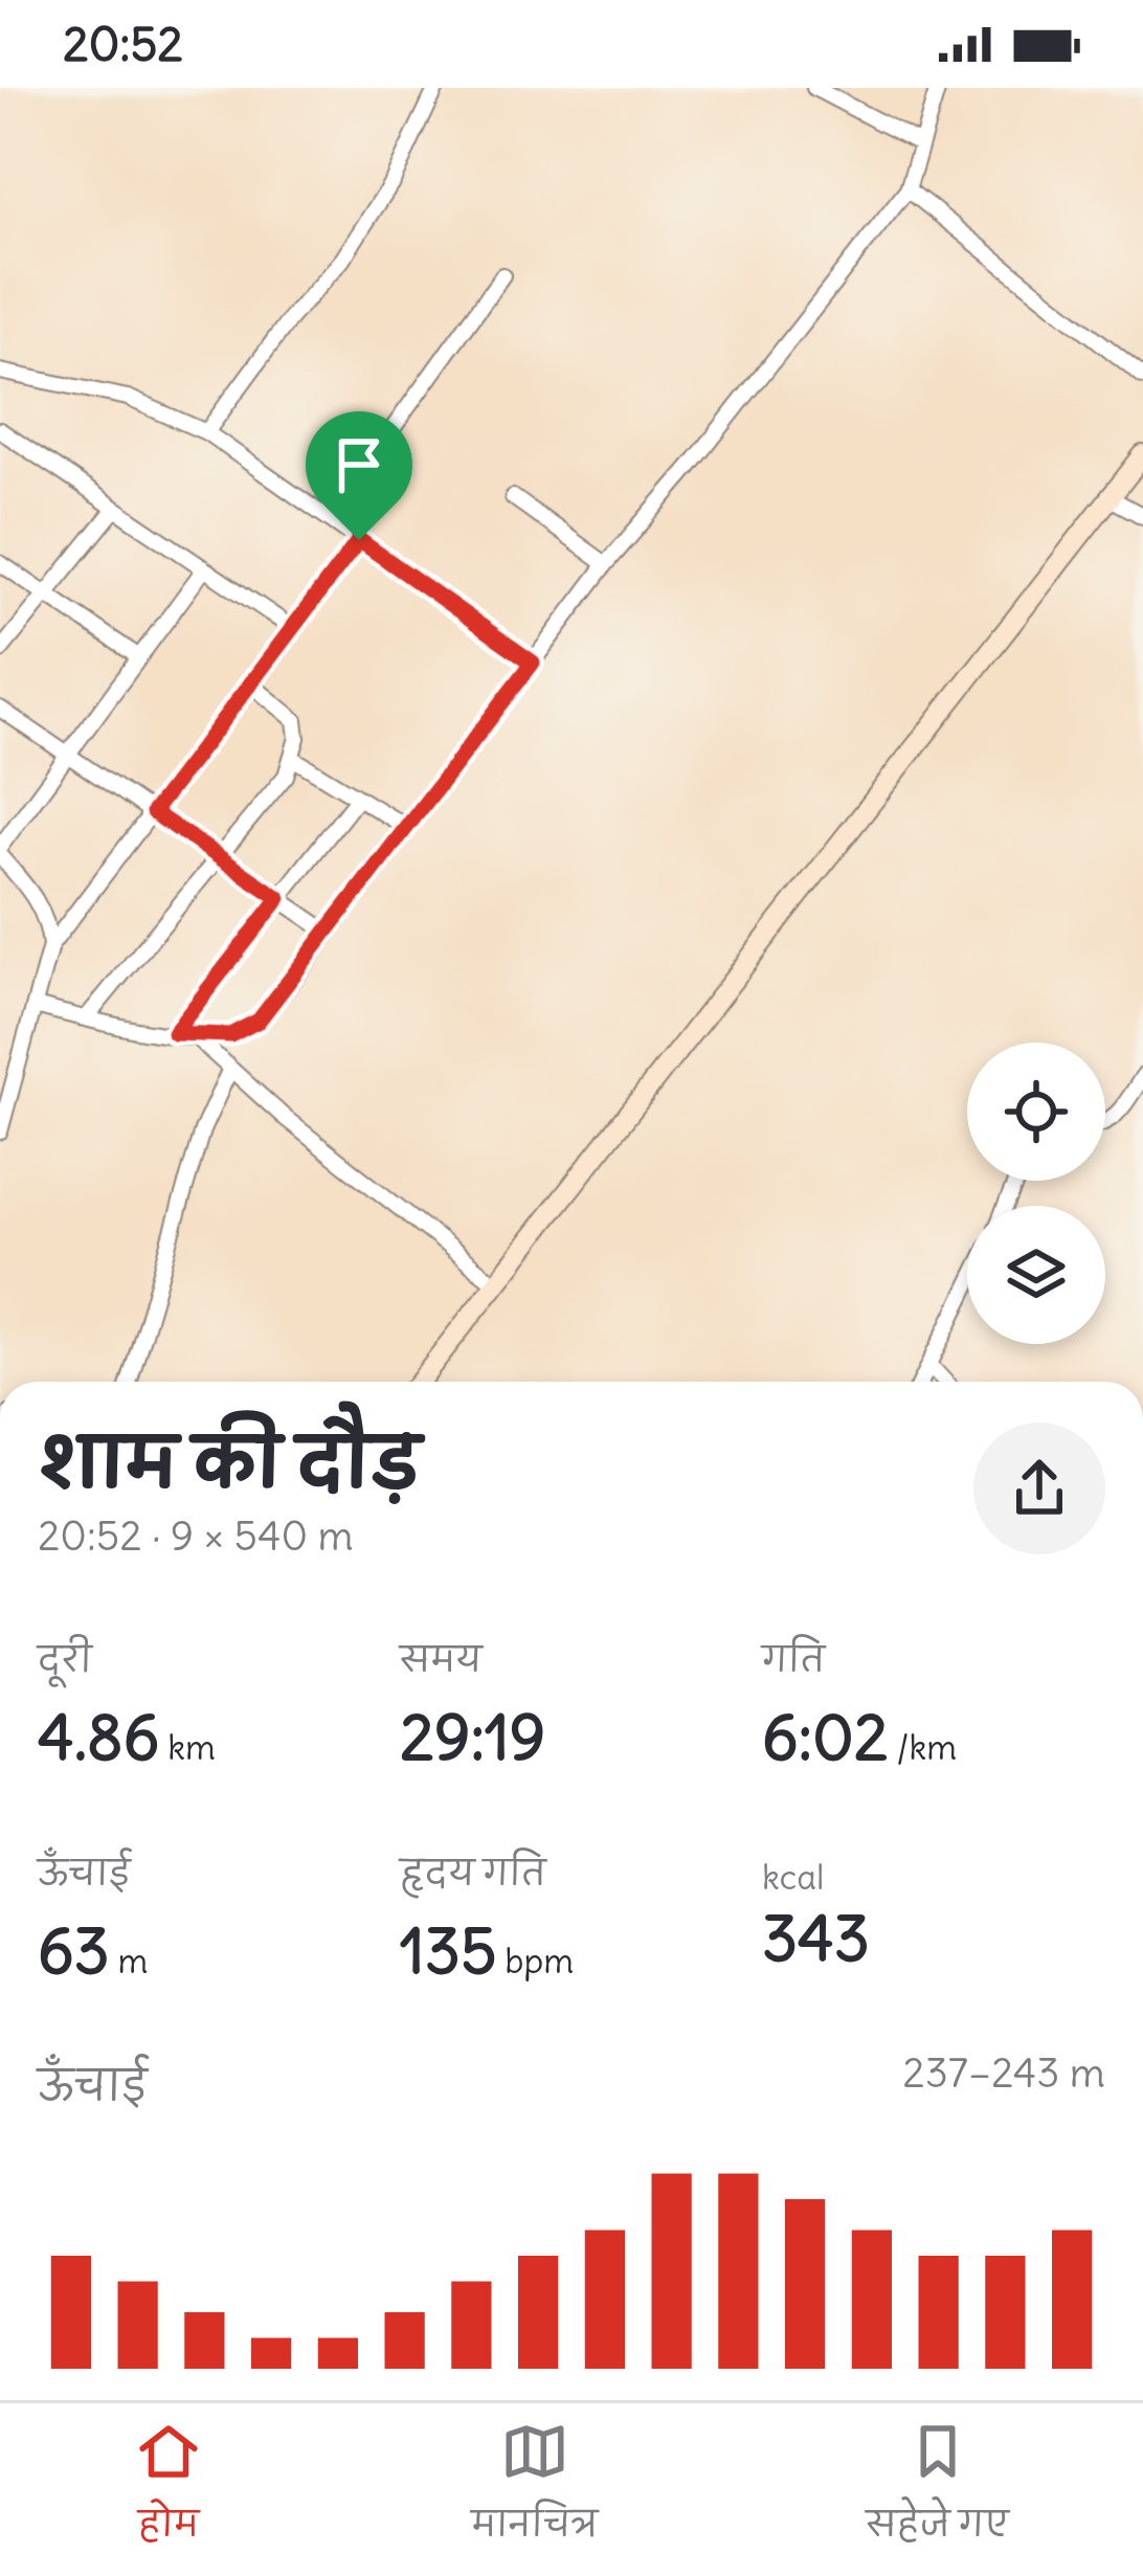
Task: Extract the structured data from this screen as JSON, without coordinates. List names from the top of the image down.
{
  "page": {
    "status": "20:52",
    "heading": ["शाम की दौड़", "20:52 · 9 × 540 m"],
    "stats": [
      ["दूरी", "4.86 km"],
      ["समय", "29:19"],
      ["गति", "6:02 /km"],
      ["ऊँचाई", "63 m"],
      ["हृदय गति", "135 bpm"],
      ["kcal", "343"]
    ],
    "chart": ["ऊँचाई", "237–243 m"],
    "tabs": ["होम", "मानचित्र", "सहेजे गए"]
  }
}
